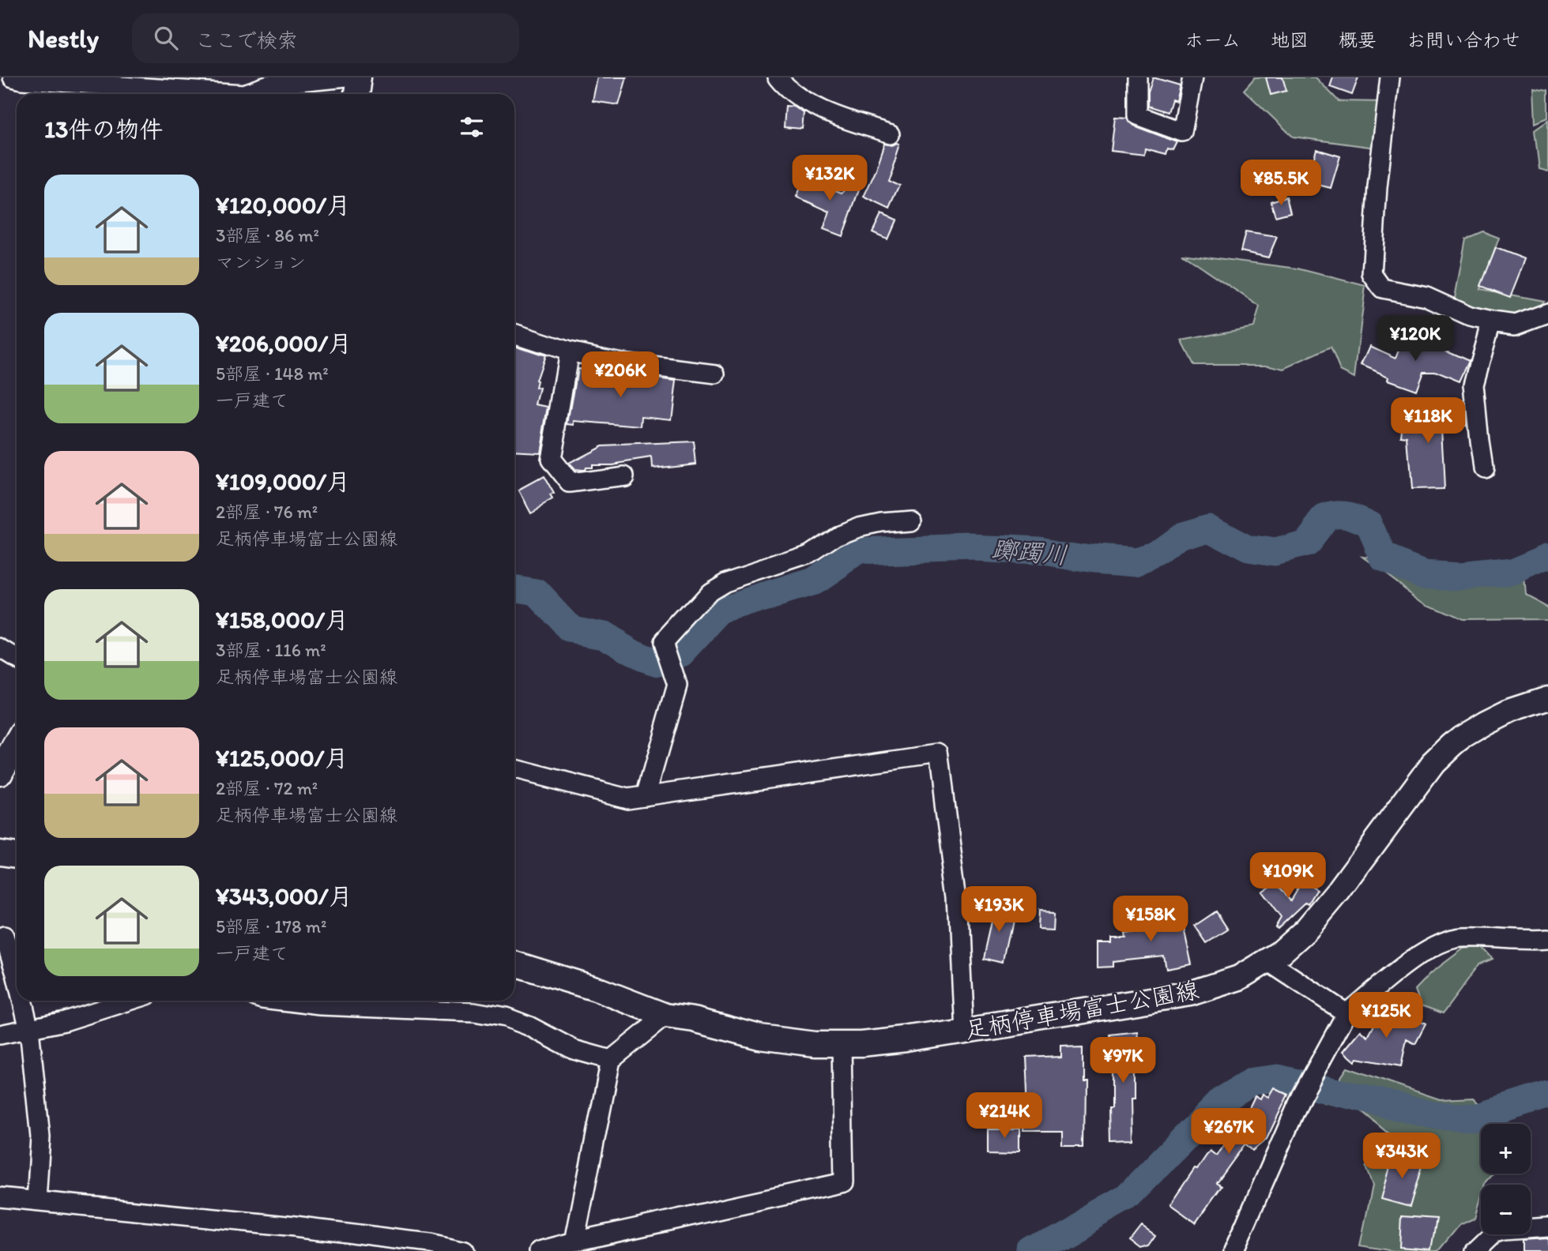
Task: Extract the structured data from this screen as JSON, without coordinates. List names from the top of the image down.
{
  "streets": {
    "main road": ["足柄停車場富士公園線"]
  },
  "water": ["躑躅川"],
  "page": {
    "header": "Nestly",
    "search": "ここで検索",
    "nav": [
      "ホーム",
      "地図",
      "概要",
      "お問い合わせ"
    ],
    "heading": "13件の物件",
    "price": [
      "¥132K",
      "¥85.5K",
      "¥120K",
      "¥206K",
      "¥118K",
      "¥109K",
      "¥193K",
      "¥158K",
      "¥125K",
      "¥97K",
      "¥214K",
      "¥267K",
      "¥343K"
    ],
    "list": [
      {
        "name": "¥120,000/月",
        "note": "3部屋 · 86 m² · マンション"
      },
      {
        "name": "¥206,000/月",
        "note": "5部屋 · 148 m² · 一戸建て"
      },
      {
        "name": "¥109,000/月",
        "note": "2部屋 · 76 m² · 足柄停車場富士公園線"
      },
      {
        "name": "¥158,000/月",
        "note": "3部屋 · 116 m² · 足柄停車場富士公園線"
      },
      {
        "name": "¥125,000/月",
        "note": "2部屋 · 72 m² · 足柄停車場富士公園線"
      },
      {
        "name": "¥343,000/月",
        "note": "5部屋 · 178 m² · 一戸建て"
      }
    ],
    "map_buttons": ["+", "−"]
  }
}
